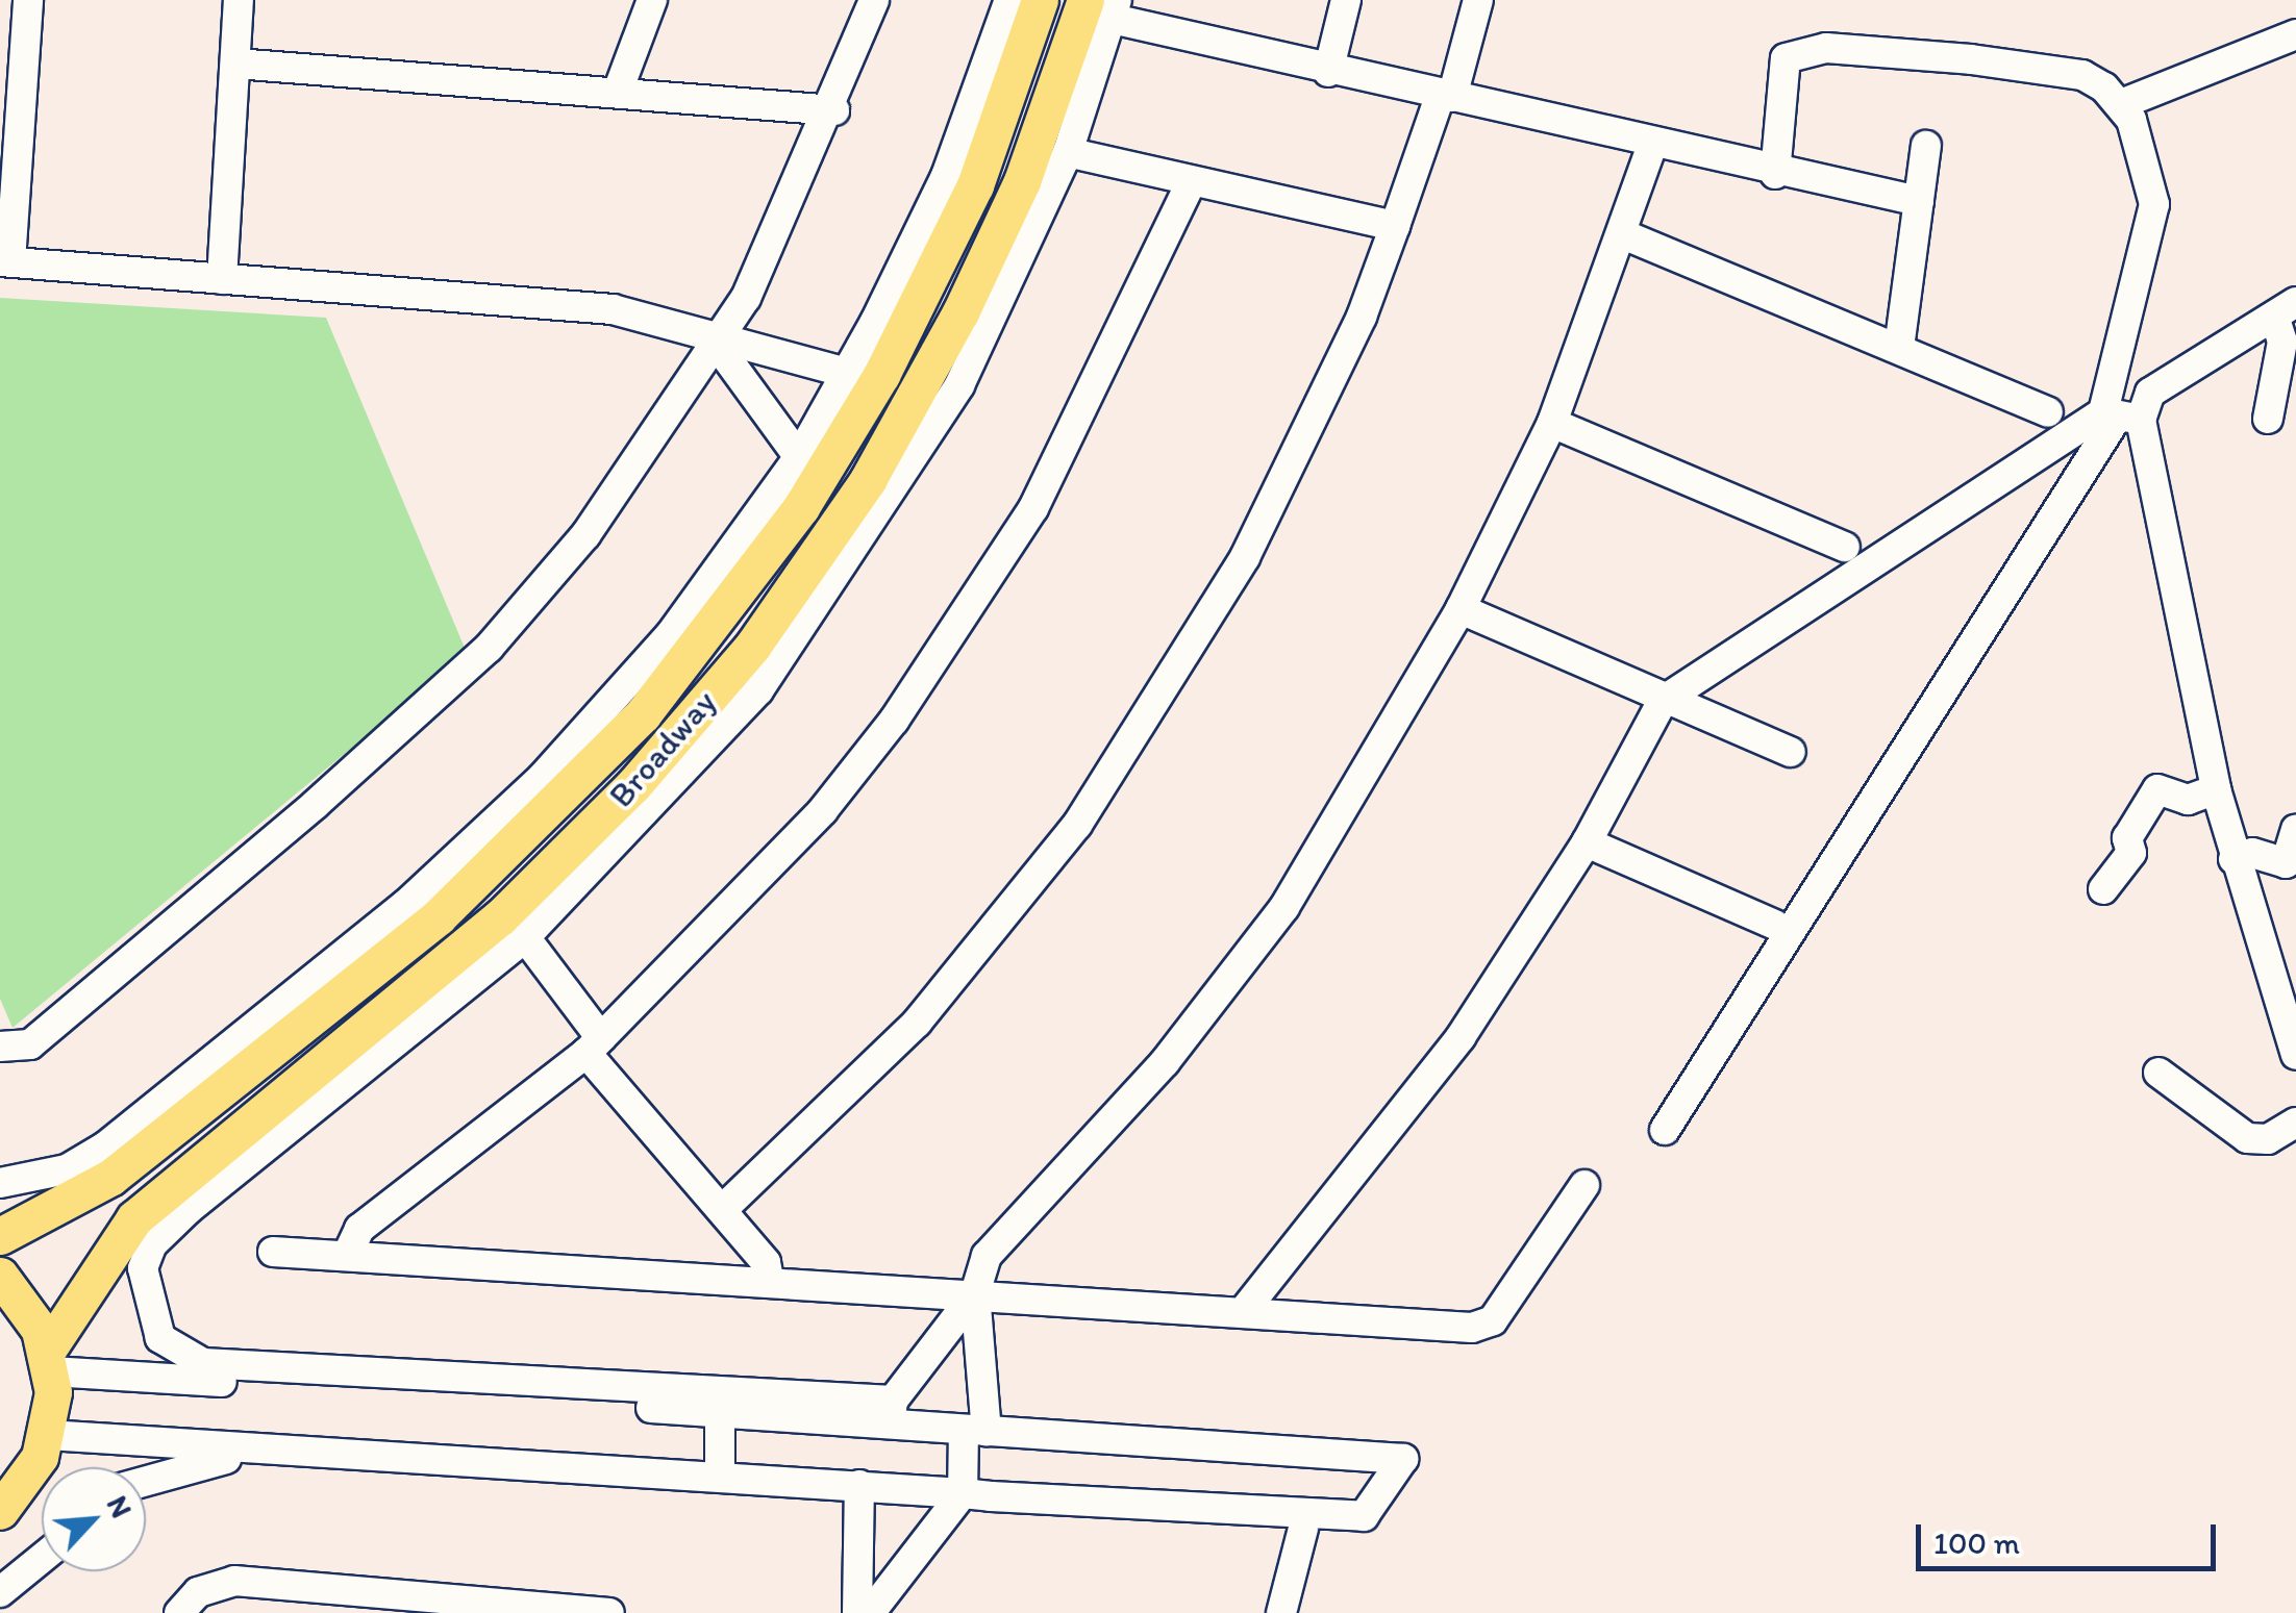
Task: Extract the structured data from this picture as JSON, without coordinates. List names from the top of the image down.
{
  "streets": {
    "main road": ["Broadway"]
  },
  "scale_bar": "100 m",
  "north": "top right"
}
